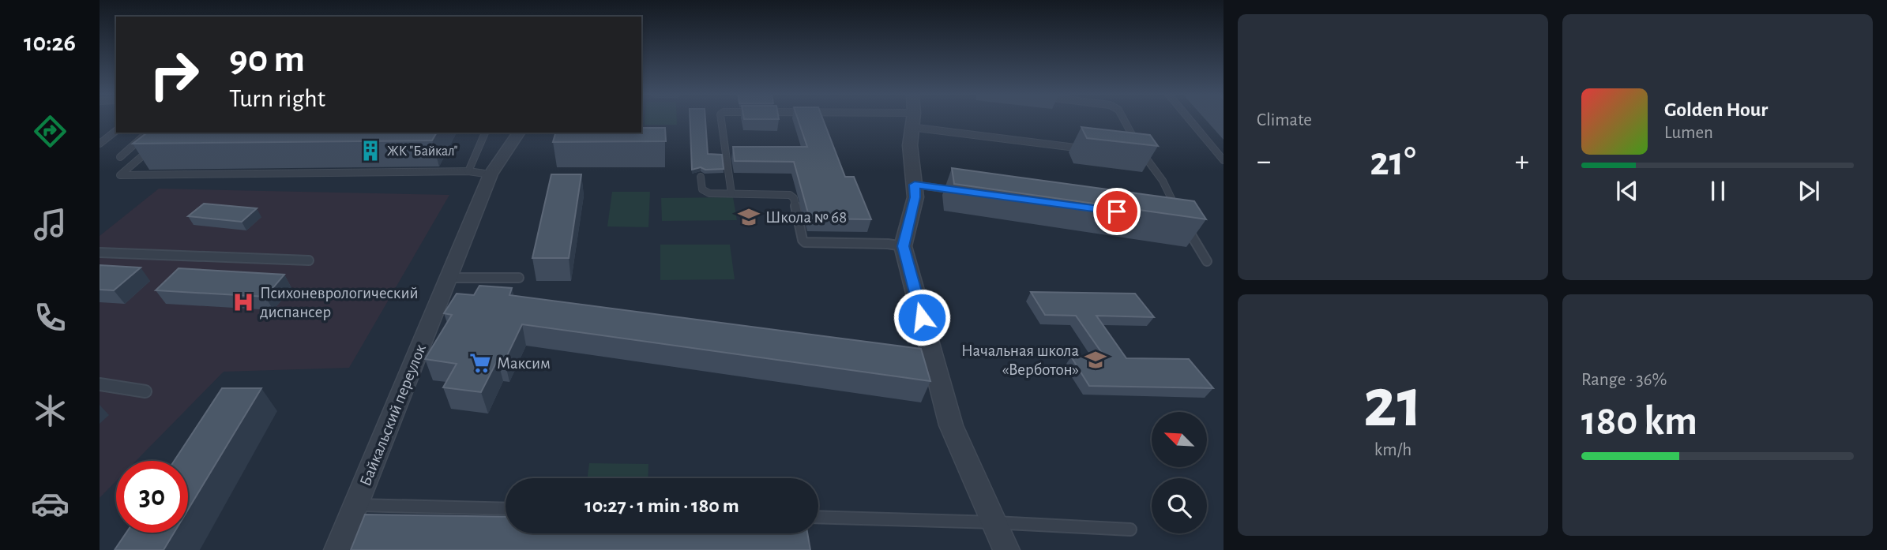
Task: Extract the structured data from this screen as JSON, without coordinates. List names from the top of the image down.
{
  "streets": {
    "street": ["Байкальский переулок"]
  },
  "places": {
    "building": ["ЖК \"Байкал\""],
    "school or university": ["Школа № 68", "Начальная школа «Верботон»"],
    "hospital": ["Психоневрологический диспансер"],
    "supermarket": ["Максим"]
  },
  "north": "top left",
  "page": {
    "tabs": "10:26",
    "tile": [
      "Climate",
      ["21", "km/h"],
      ["Range · 36%", "180 km"]
    ],
    "turn": ["90 m", "Turn right"],
    "song": ["Golden Hour", "Lumen"],
    "heat": ["−", "21°", "+"],
    "limit": "30",
    "trip": "10:27 · 1 min · 180 m"
  }
}
